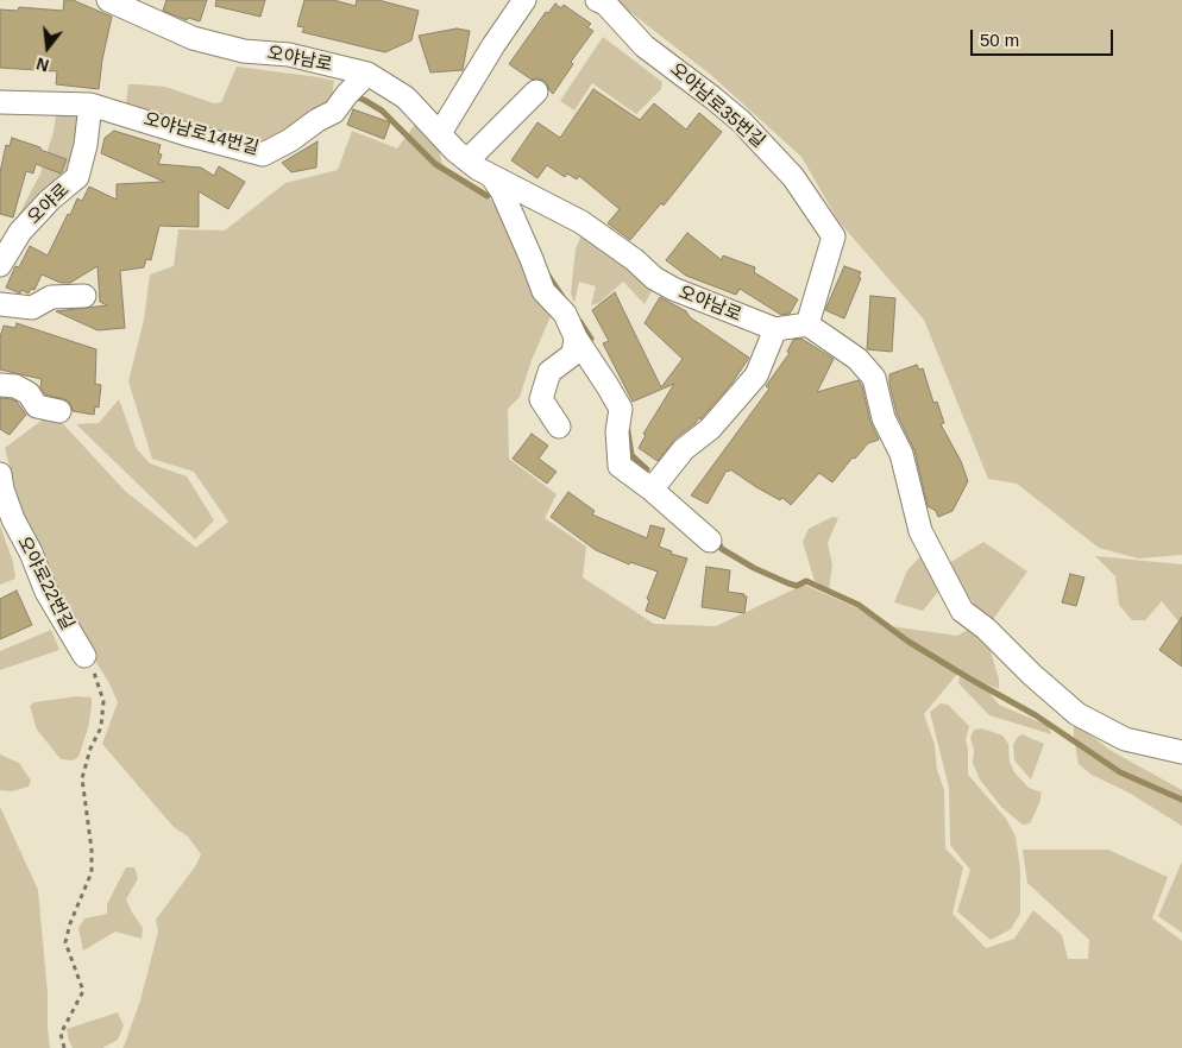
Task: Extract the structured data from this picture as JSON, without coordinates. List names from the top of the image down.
{
  "streets": {
    "street": [
      "오야남로",
      "오야남로35번길",
      "오야남로14번길",
      "오야로",
      "오야로22번길"
    ]
  },
  "crossings": [
    ["오야남로", "오야남로14번길"],
    ["오야남로14번길", "오야로"]
  ],
  "scale_bar": "50 m",
  "north": "bottom"
}
